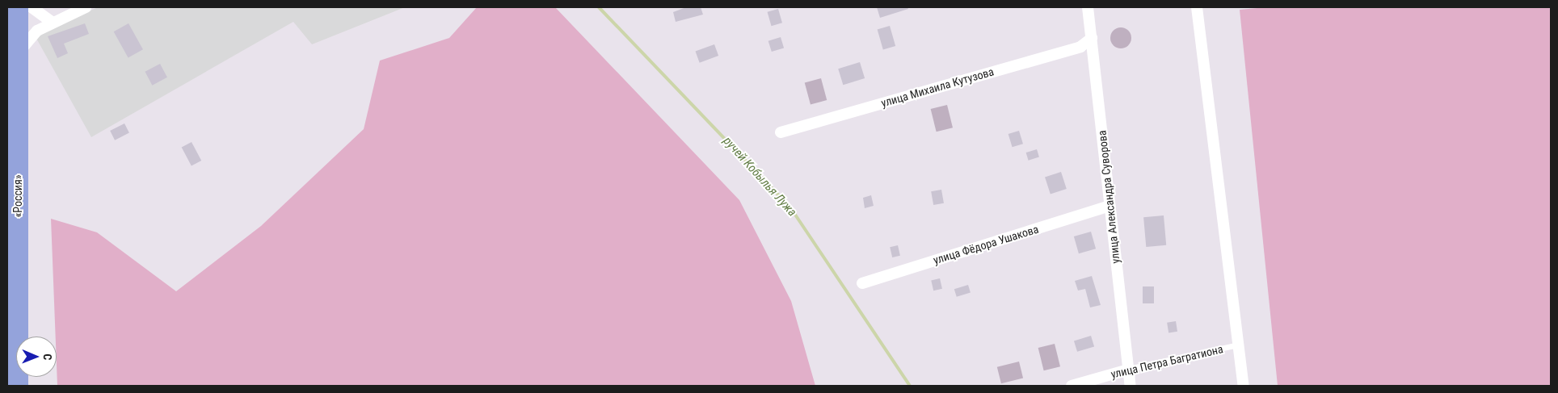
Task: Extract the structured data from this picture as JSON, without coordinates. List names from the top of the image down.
{
  "streets": {
    "highway": ["«Россия»"],
    "street": [
      "улица Михаила Кутузова",
      "улица Александра Суворова",
      "улица Фёдора Ушакова",
      "улица Петра Багратиона"
    ]
  },
  "crossings": [
    ["улица Михаила Кутузова", "улица Александра Суворова"],
    ["улица Александра Суворова", "улица Фёдора Ушакова"],
    ["улица Александра Суворова", "улица Петра Багратиона"]
  ],
  "water": ["ручей Кобылья Лужа"],
  "north": "right"
}
